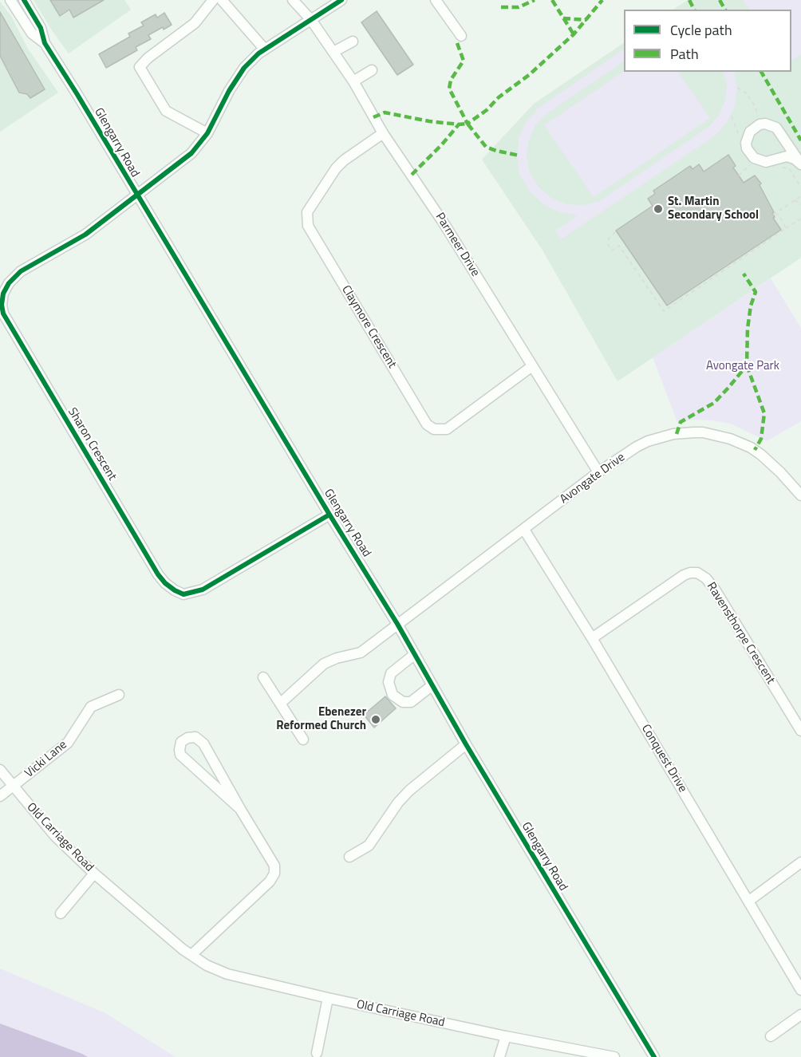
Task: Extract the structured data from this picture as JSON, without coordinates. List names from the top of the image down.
{
  "streets": {
    "street": [
      "Glengarry Road",
      "Parmeer Drive",
      "Claymore Crescent",
      "Sharon Crescent",
      "Avongate Drive",
      "Ravensthorpe Crescent",
      "Conquest Drive",
      "Vicki Lane",
      "Old Carriage Road"
    ]
  },
  "crossings": [
    ["Glengarry Road", "Sharon Crescent"],
    ["Glengarry Road", "Avongate Drive"],
    ["Parmeer Drive", "Claymore Crescent"],
    ["Parmeer Drive", "Avongate Drive"],
    ["Avongate Drive", "Conquest Drive"],
    ["Ravensthorpe Crescent", "Conquest Drive"],
    ["Vicki Lane", "Old Carriage Road"]
  ],
  "parks": ["Avongate Park"],
  "places": ["St. Martin Secondary School", "Ebenezer Reformed Church"],
  "legend": ["Cycle path", "Path"]
}
